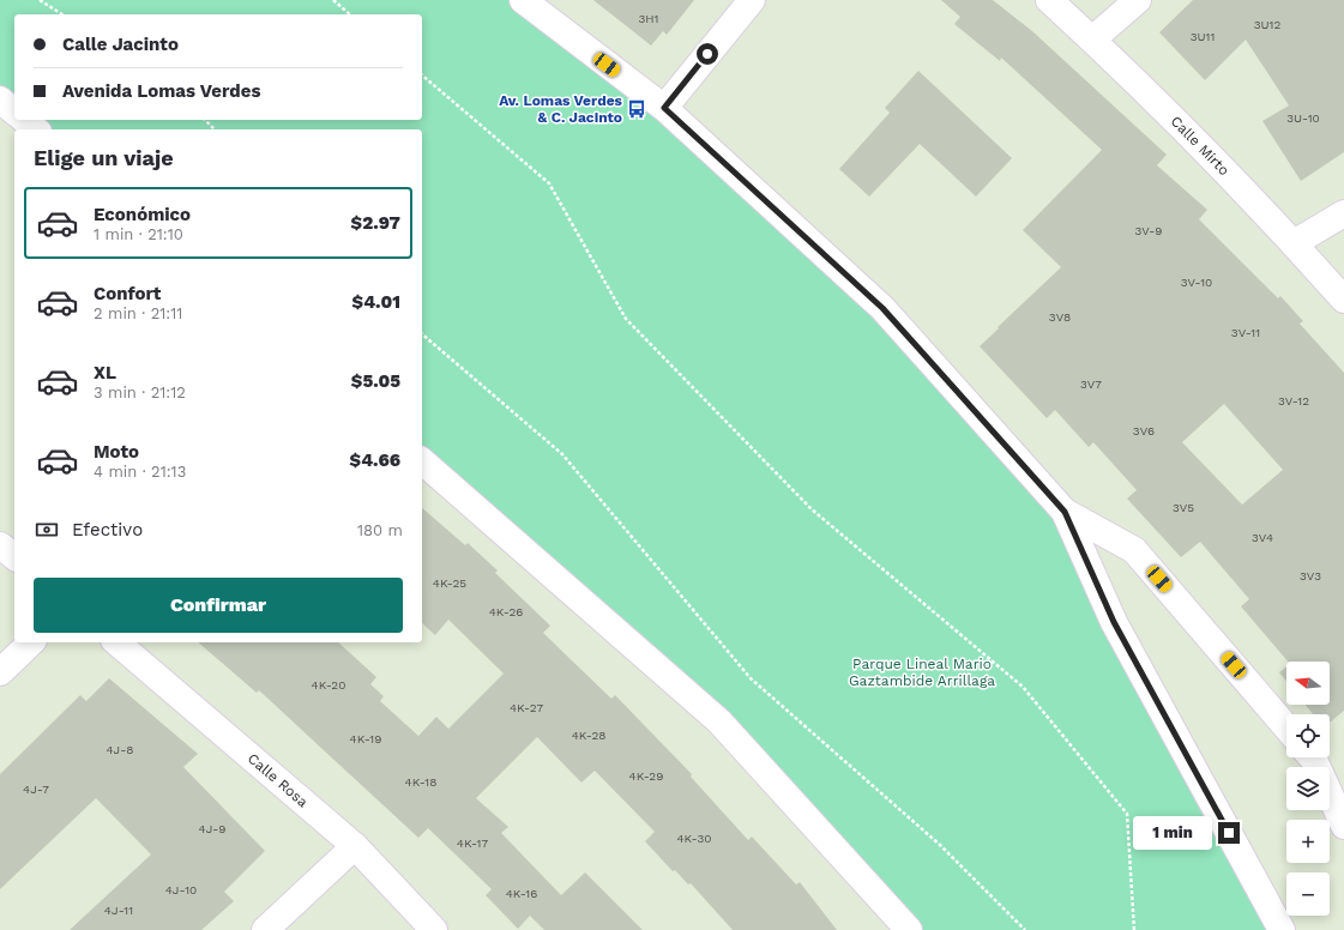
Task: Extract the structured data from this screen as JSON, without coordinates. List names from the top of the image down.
{
  "streets": {
    "street": ["Calle Mirto", "Calle Rosa"]
  },
  "parks": ["Parque Lineal Mario Gaztambide Arrillaga"],
  "places": {
    "bus stop": ["Av. Lomas Verdes & C. Jacinto"]
  },
  "house_numbers": [
    "3H1",
    "3U12",
    "3U11",
    "3U-10",
    "3V-9",
    "3V-10",
    "3V8",
    "3V-11",
    "3V7",
    "3V-12",
    "3V6",
    "3V5",
    "3V4",
    "3V3",
    "4K-25",
    "4K-26",
    "4K-20",
    "4K-27",
    "4K-28",
    "4K-19",
    "4J-8",
    "4K-29",
    "4K-18",
    "4J-7",
    "4J-9",
    "4K-30",
    "4K-17",
    "4J-10",
    "4K-16",
    "4J-11"
  ],
  "north": "left",
  "page": {
    "banner": ["Calle Jacinto", "Avenida Lomas Verdes"],
    "heading": "Elige un viaje",
    "list": [
      {
        "name": "Económico",
        "note": "1 min · 21:10",
        "value": "$2.97"
      },
      {
        "name": "Confort",
        "note": "2 min · 21:11",
        "value": "$4.01"
      },
      {
        "name": "XL",
        "note": "3 min · 21:12",
        "value": "$5.05"
      },
      {
        "name": "Moto",
        "note": "4 min · 21:13",
        "value": "$4.66"
      }
    ],
    "pay": ["Efectivo", "180 m"],
    "buttons": "Confirmar",
    "map_buttons": ["+", "−"],
    "bubble": "1 min"
  }
}
